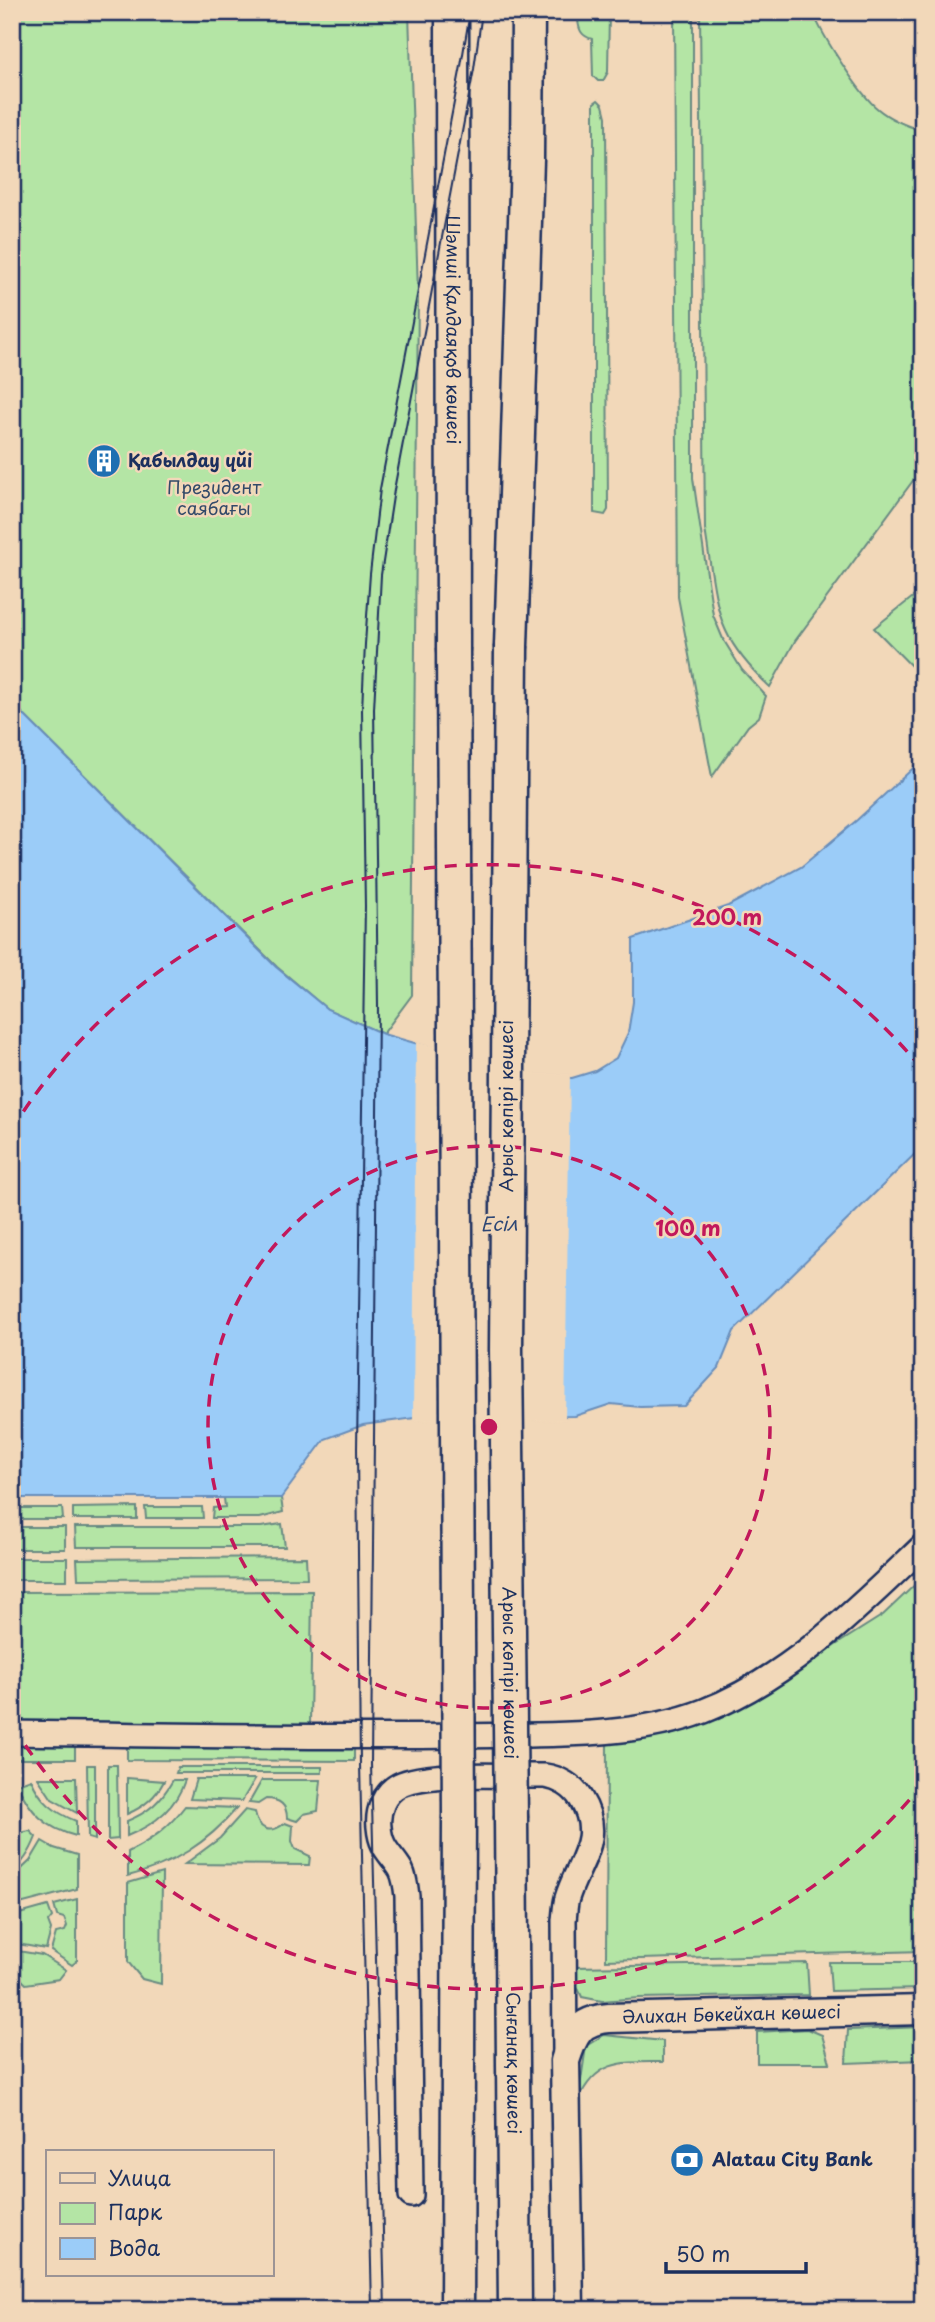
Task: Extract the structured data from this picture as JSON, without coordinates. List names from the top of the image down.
{
  "streets": {
    "main road": ["Шәмші Қалдаяқов көшесі", "Арыс көпірі көшесі", "Сығанақ көшесі"],
    "street": ["Әлихан Бөкейхан көшесі"]
  },
  "crossings": [
    ["Арыс көпірі көшесі", "Сығанақ көшесі"]
  ],
  "water": ["Есіл"],
  "parks": ["Президент саябағы"],
  "places": {
    "building": ["Қабылдау үйі"],
    "bank": ["Alatau City Bank"]
  },
  "legend": ["Улица", "Парк", "Вода"],
  "scale_bar": "50 m",
  "rings": ["200 m", "100 m"]
}
